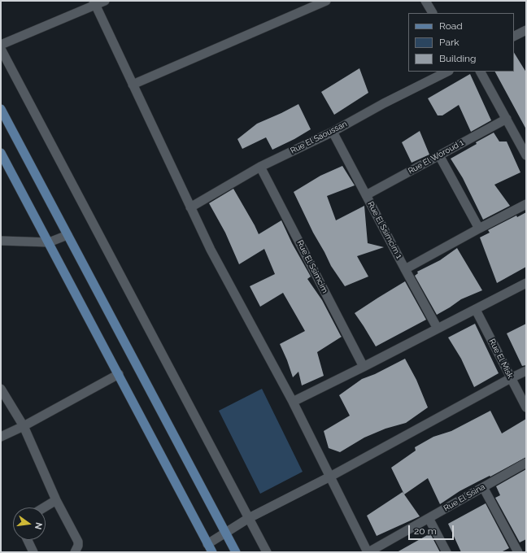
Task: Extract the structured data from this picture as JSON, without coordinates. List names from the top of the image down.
{
  "streets": {
    "street": [
      "Rue El Saoussan",
      "Rue El Woroud 1",
      "Rue El Ssimcim 1",
      "Rue El Ssimcim",
      "Rue El Misk",
      "Rue El Ssina"
    ]
  },
  "crossings": [
    ["Rue El Saoussan", "Rue El Ssimcim 1"],
    ["Rue El Saoussan", "Rue El Ssimcim"],
    ["Rue El Woroud 1", "Rue El Ssimcim 1"]
  ],
  "legend": ["Road", "Park", "Building"],
  "scale_bar": "20 m",
  "north": "right"
}
